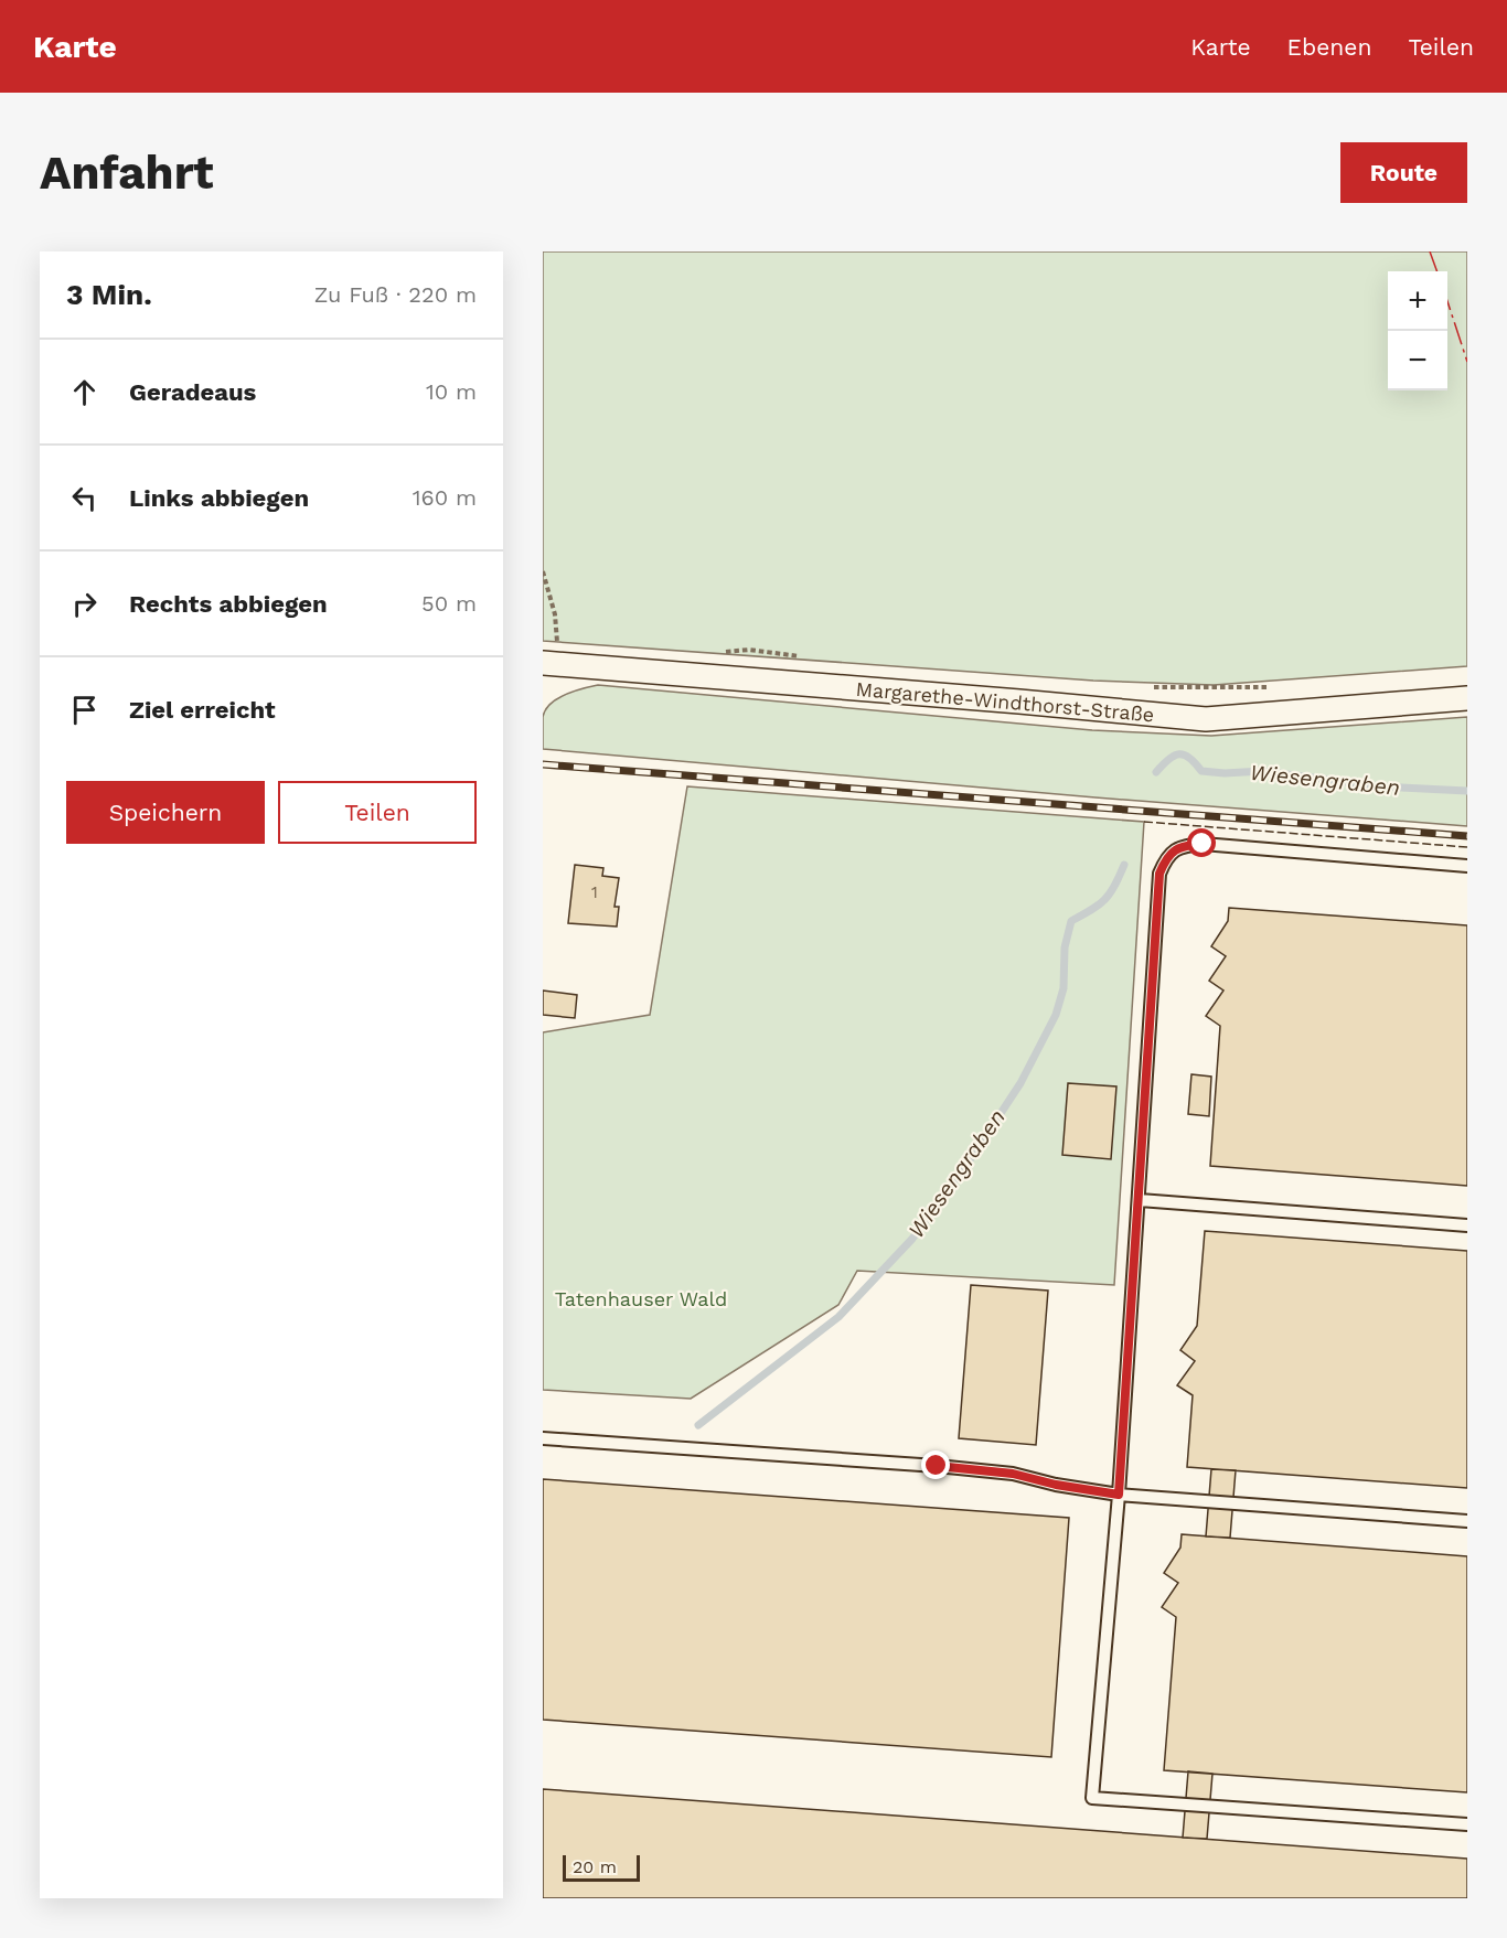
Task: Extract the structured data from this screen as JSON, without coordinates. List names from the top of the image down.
{
  "streets": {
    "street": ["Margarethe-Windthorst-Straße"]
  },
  "water": ["Wiesengraben"],
  "parks": ["Tatenhauser Wald"],
  "house_numbers": ["1"],
  "scale_bar": "20 m",
  "page": {
    "header": "Karte",
    "nav": ["Karte", "Ebenen", "Teilen"],
    "buttons": [
      "Route",
      ["Speichern", "Teilen"]
    ],
    "title": "Anfahrt",
    "heading": ["3 Min.", "Zu Fuß · 220 m"],
    "map_buttons": ["+", "−"],
    "list": [
      ["Geradeaus", "10 m"],
      ["Links abbiegen", "160 m"],
      ["Rechts abbiegen", "50 m"],
      "Ziel erreicht"
    ],
    "scale": "20 m"
  }
}
